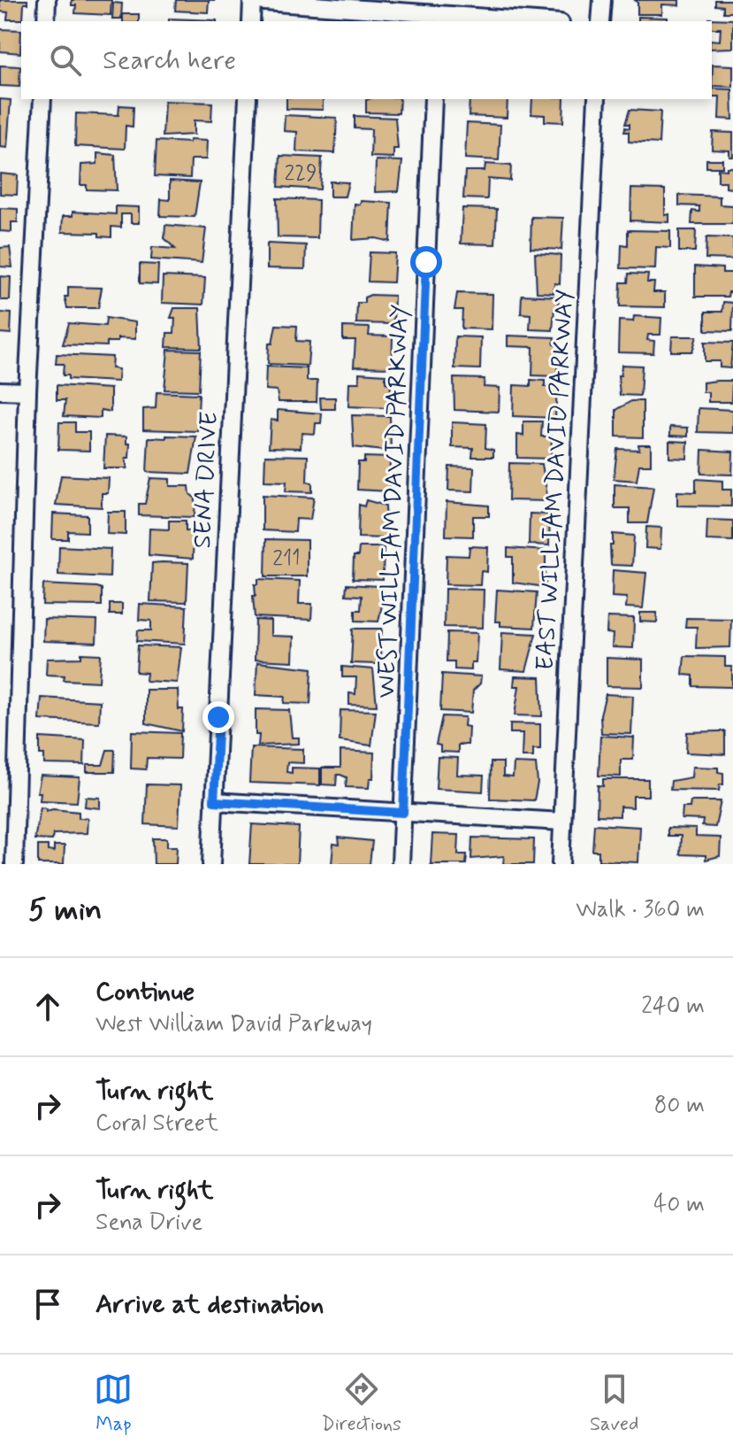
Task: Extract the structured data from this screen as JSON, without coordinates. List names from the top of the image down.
{
  "streets": {
    "street": ["SENA DRIVE", "EAST WILLIAM DAVID PARKWAY", "WEST WILLIAM DAVID PARKWAY"]
  },
  "house_numbers": ["229", "211"],
  "page": {
    "search": "Search here",
    "heading": ["5 min", "Walk · 360 m"],
    "list": [
      ["Continue", "West William David Parkway", "240 m"],
      ["Turn right", "Coral Street", "80 m"],
      ["Turn right", "Sena Drive", "40 m"],
      "Arrive at destination"
    ],
    "nav": ["Map", "Directions", "Saved"]
  }
}
